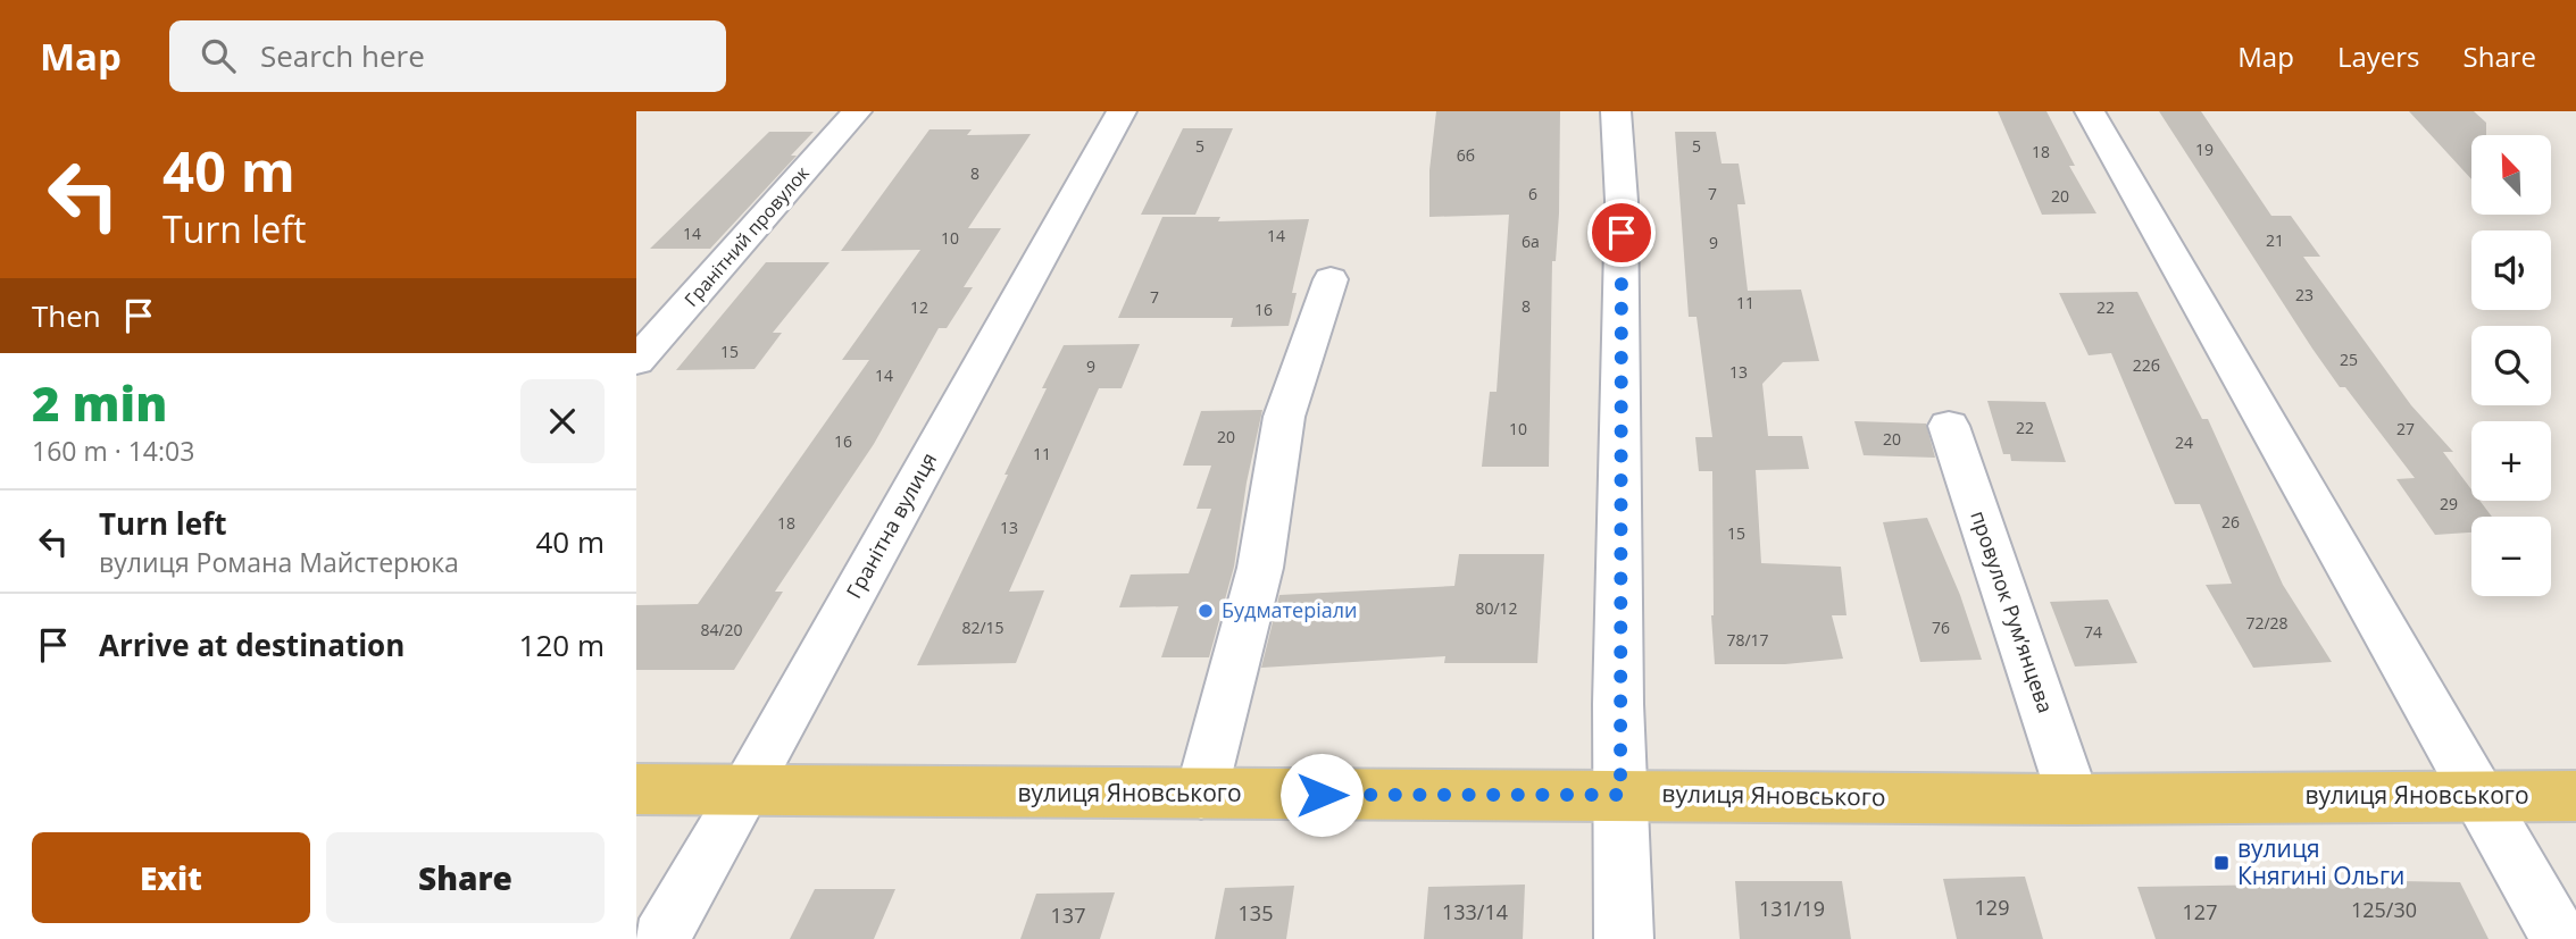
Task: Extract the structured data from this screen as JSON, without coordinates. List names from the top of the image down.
{
  "streets": {
    "main road": ["вулиця Яновського"],
    "street": ["Гранітний провулок", "Гранітна вулиця", "провулок Румʼянцева"]
  },
  "crossings": [
    ["Гранітна вулиця", "вулиця Яновського"],
    ["провулок Румʼянцева", "вулиця Яновського"]
  ],
  "places": {
    "other": ["Будматеріали"],
    "transit": ["вулиця Княгині Ольги"]
  },
  "house_numbers": [
    "5",
    "5",
    "19",
    "18",
    "6б",
    "8",
    "6",
    "7",
    "20",
    "14",
    "14",
    "10",
    "21",
    "6а",
    "9",
    "23",
    "7",
    "11",
    "8",
    "12",
    "22",
    "16",
    "15",
    "25",
    "22б",
    "9",
    "13",
    "14",
    "22",
    "10",
    "27",
    "20",
    "20",
    "16",
    "24",
    "11",
    "29",
    "26",
    "18",
    "13",
    "15",
    "80/12",
    "72/28",
    "82/15",
    "76",
    "84/20",
    "74",
    "78/17",
    "129",
    "131/19",
    "125/30",
    "133/14",
    "127",
    "135",
    "137"
  ],
  "north": "top left",
  "page": {
    "header": "Map",
    "search": "Search here",
    "nav": ["Map", "Layers", "Share"],
    "turn": ["40 m", "Turn left"],
    "map_buttons": ["+", "−"],
    "then": "Then",
    "heading": ["2 min", "160 m · 14:03"],
    "list": [
      {
        "name": "Turn left",
        "note": "вулиця Романа Майстерюка",
        "value": "40 m"
      },
      {
        "name": "Arrive at destination",
        "value": "120 m"
      }
    ],
    "buttons": ["Exit", "Share"]
  }
}
